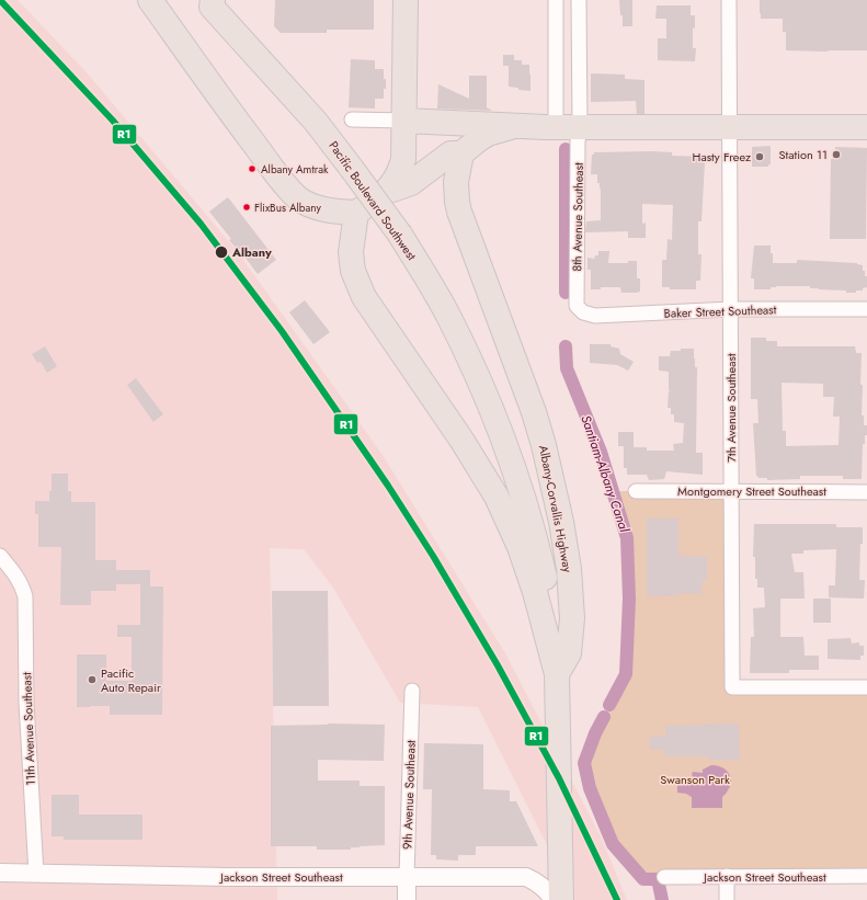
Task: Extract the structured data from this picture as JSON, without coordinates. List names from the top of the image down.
{
  "streets": {
    "highway": ["Pacific Boulevard Southwest", "Albany-Corvallis Highway"],
    "street": [
      "8th Avenue Southeast",
      "Baker Street Southeast",
      "7th Avenue Southeast",
      "Montgomery Street Southeast",
      "11th Avenue Southeast",
      "9th Avenue Southeast",
      "Jackson Street Southeast"
    ]
  },
  "crossings": [
    ["Pacific Boulevard Southwest", "Albany-Corvallis Highway"],
    ["8th Avenue Southeast", "Baker Street Southeast"],
    ["Baker Street Southeast", "7th Avenue Southeast"],
    ["7th Avenue Southeast", "Montgomery Street Southeast"],
    ["11th Avenue Southeast", "Jackson Street Southeast"],
    ["9th Avenue Southeast", "Jackson Street Southeast"]
  ],
  "water": ["Santiam-Albany Canal"],
  "parks": ["Swanson Park"],
  "places": [
    "Station 11",
    "Hasty Freez",
    "Albany Amtrak",
    "FlixBus Albany",
    "Albany",
    "Pacific Auto Repair"
  ],
  "lines": ["transit line R1"]
}
